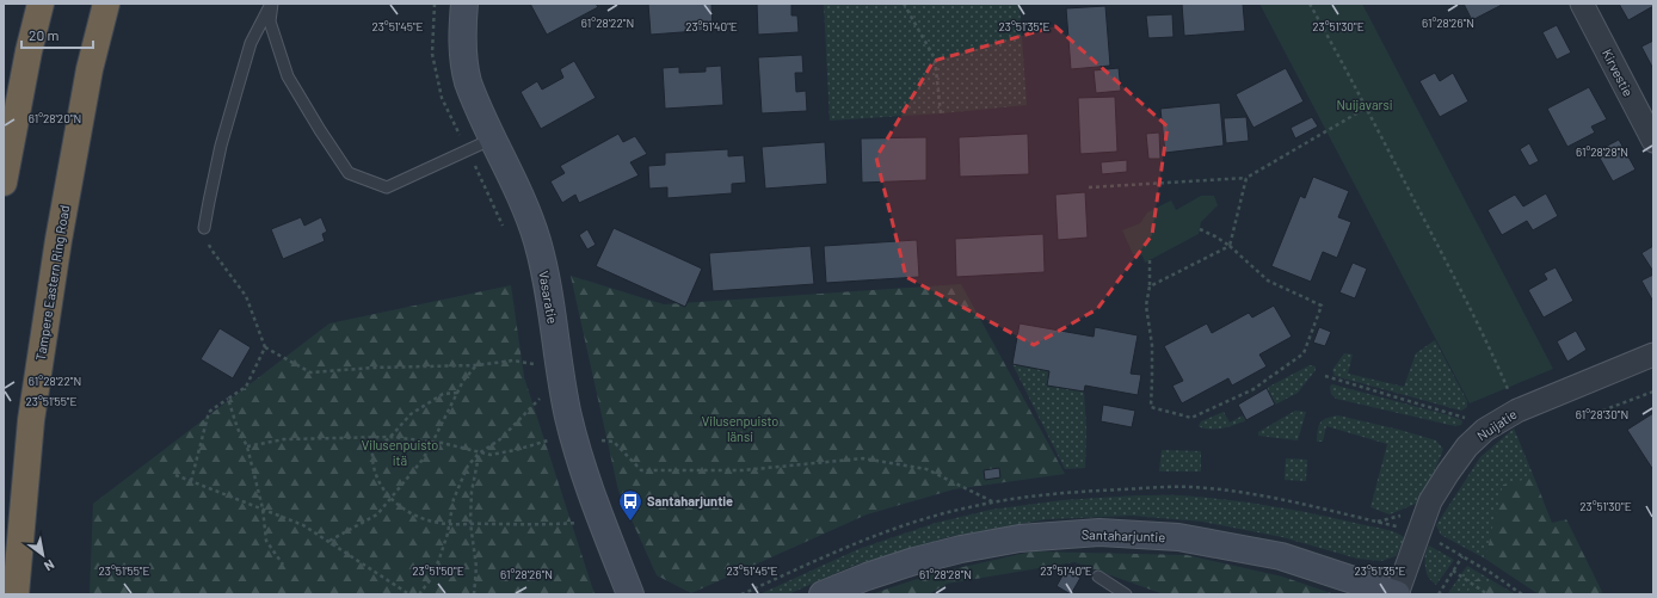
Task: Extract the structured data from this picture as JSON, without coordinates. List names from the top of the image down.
{
  "streets": {
    "highway": ["Tampere Eastern Ring Road"],
    "street": [
      "Kirvestie",
      "Vasaratie",
      "Nuijatie",
      "Santaharjuntie"
    ]
  },
  "crossings": [
    ["Nuijatie", "Santaharjuntie"]
  ],
  "parks": ["Nuijavarsi", "Vilusenpuisto länsi", "Vilusenpuisto itä"],
  "places": {
    "bus stop": ["Santaharjuntie"]
  },
  "scale_bar": "20 m",
  "north": "bottom right",
  "coordinates": [
    "61°28'22\"N",
    "61°28'26\"N",
    "23°51'40\"E",
    "23°51'30\"E",
    "23°51'45\"E",
    "23°51'35\"E",
    "61°28'20\"N",
    "61°28'28\"N",
    "23°51'55\"E",
    "61°28'30\"N",
    "23°51'50\"E"
  ]
}
